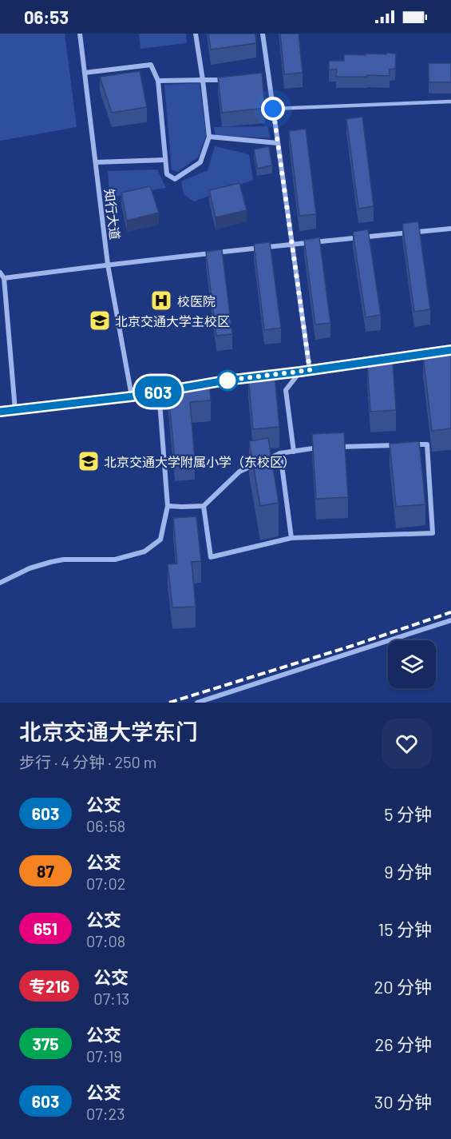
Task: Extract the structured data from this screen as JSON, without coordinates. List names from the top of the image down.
{
  "streets": {
    "street": ["知行大道"]
  },
  "places": {
    "hospital": ["校医院"],
    "school or university": ["北京交通大学主校区", "北京交通大学附属小学（东校区）"]
  },
  "lines": ["bus line 603"],
  "page": {
    "status": "06:53",
    "on_map": "603",
    "heading": ["北京交通大学东门", "步行 · 4 分钟 · 250 m"],
    "list": [
      {
        "mark": "603",
        "name": "公交",
        "note": "06:58",
        "value": "5 分钟"
      },
      {
        "mark": "87",
        "name": "公交",
        "note": "07:02",
        "value": "9 分钟"
      },
      {
        "mark": "651",
        "name": "公交",
        "note": "07:08",
        "value": "15 分钟"
      },
      {
        "mark": "专216",
        "name": "公交",
        "note": "07:13",
        "value": "20 分钟"
      },
      {
        "mark": "375",
        "name": "公交",
        "note": "07:19",
        "value": "26 分钟"
      },
      {
        "mark": "603",
        "name": "公交",
        "note": "07:23",
        "value": "30 分钟"
      }
    ]
  }
}
